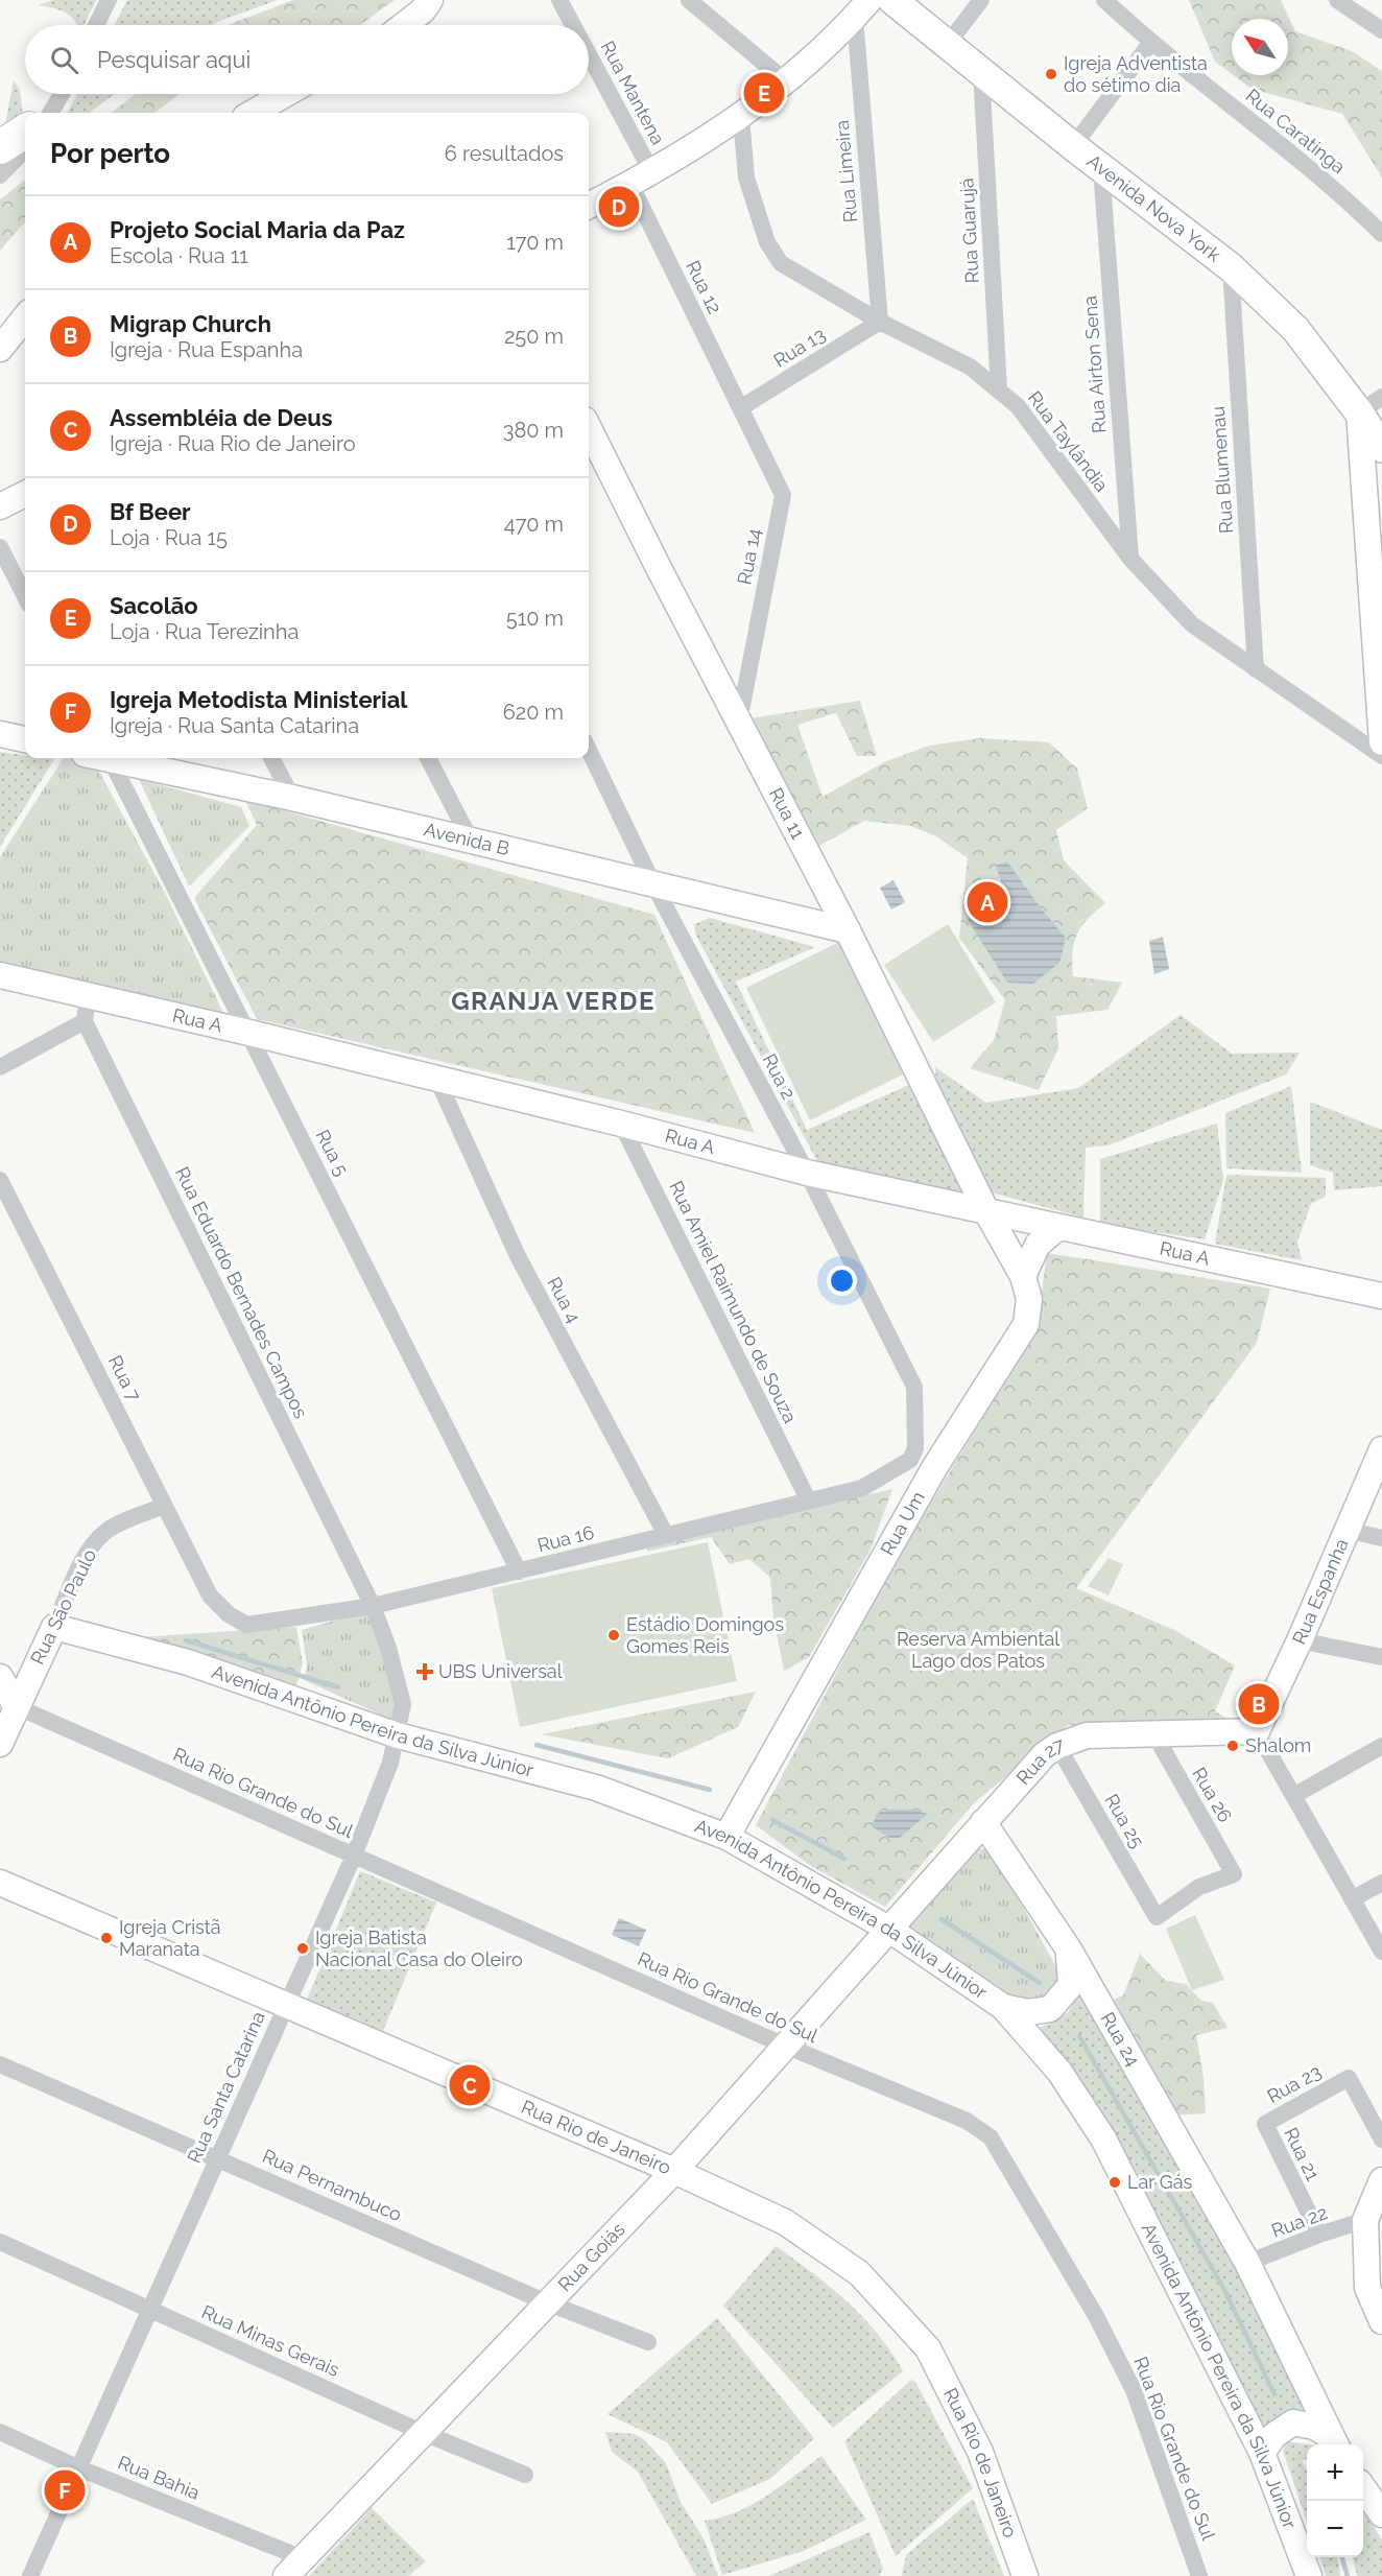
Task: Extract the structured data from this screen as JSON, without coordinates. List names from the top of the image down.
{
  "streets": {
    "main road": ["Avenida Nova York"],
    "street": [
      "Rua Mantena",
      "Rua Caratinga",
      "Rua Limeira",
      "Rua Guarujá",
      "Rua 12",
      "Rua 13",
      "Rua Airton Sena",
      "Rua Taylândia",
      "Rua Blumenau",
      "Rua 14",
      "Rua 11",
      "Avenida B",
      "Rua A",
      "Rua 2",
      "Rua 5",
      "Rua Eduardo Bernades Campos",
      "Rua 4",
      "Rua Amiel Raimundo de Souza",
      "Rua 7",
      "Rua Um",
      "Rua 16",
      "Rua Espanha",
      "Rua São Paulo",
      "Avenida Antônio Pereira da Silva Júnior",
      "Rua 27",
      "Rua Rio Grande do Sul",
      "Rua 26",
      "Rua 25",
      "Rua 24",
      "Rua 23",
      "Rua Santa Catarina",
      "Rua Rio de Janeiro",
      "Rua 21",
      "Rua Pernambuco",
      "Rua 22",
      "Rua Goiás",
      "Rua Minas Gerais",
      "Rua Bahia"
    ]
  },
  "crossings": [
    ["Rua Mantena", "Rua 12"],
    ["Rua Limeira", "Rua 13"],
    ["Rua Limeira", "Rua Taylândia"],
    ["Avenida Nova York", "Rua Guarujá"],
    ["Avenida Nova York", "Rua Airton Sena"],
    ["Avenida Nova York", "Rua Blumenau"],
    ["Rua Guarujá", "Rua Taylândia"],
    ["Rua 12", "Rua 13"],
    ["Rua 12", "Rua 14"],
    ["Rua 13", "Rua Taylândia"],
    ["Rua 13", "Rua 14"],
    ["Rua Airton Sena", "Rua Taylândia"],
    ["Rua Taylândia", "Rua Blumenau"],
    ["Rua 14", "Rua 11"],
    ["Rua 11", "Avenida B"],
    ["Rua 11", "Rua A"],
    ["Rua 11", "Rua Um"],
    ["Avenida B", "Rua 2"],
    ["Rua A", "Rua 2"],
    ["Rua A", "Rua 5"],
    ["Rua A", "Rua 4"],
    ["Rua A", "Rua Amiel Raimundo de Souza"],
    ["Rua A", "Rua Um"],
    ["Rua 2", "Rua 16"],
    ["Rua 5", "Rua 16"],
    ["Rua Eduardo Bernades Campos", "Rua 16"],
    ["Rua Eduardo Bernades Campos", "Rua Santa Catarina"],
    ["Rua 4", "Rua 16"],
    ["Rua Amiel Raimundo de Souza", "Rua 16"],
    ["Rua 7", "Rua 16"],
    ["Rua 7", "Rua São Paulo"],
    ["Rua Um", "Avenida Antônio Pereira da Silva Júnior"],
    ["Rua 16", "Rua Santa Catarina"],
    ["Rua Espanha", "Rua 27"],
    ["Rua São Paulo", "Avenida Antônio Pereira da Silva Júnior"],
    ["Rua São Paulo", "Rua Rio Grande do Sul"],
    ["Avenida Antônio Pereira da Silva Júnior", "Rua 27"],
    ["Avenida Antônio Pereira da Silva Júnior", "Rua Santa Catarina"],
    ["Avenida Antônio Pereira da Silva Júnior", "Rua Goiás"],
    ["Rua 27", "Rua 26"],
    ["Rua 27", "Rua 25"],
    ["Rua 27", "Rua 24"],
    ["Rua 27", "Rua Goiás"],
    ["Rua Rio Grande do Sul", "Rua Santa Catarina"],
    ["Rua Rio Grande do Sul", "Rua Goiás"],
    ["Rua 26", "Rua 25"],
    ["Rua 24", "Rua 22"],
    ["Rua 23", "Rua 21"],
    ["Rua Santa Catarina", "Rua Rio de Janeiro"],
    ["Rua Santa Catarina", "Rua Pernambuco"],
    ["Rua Santa Catarina", "Rua Minas Gerais"],
    ["Rua Santa Catarina", "Rua Bahia"],
    ["Rua Rio de Janeiro", "Rua Goiás"],
    ["Rua 21", "Rua 22"],
    ["Rua Pernambuco", "Rua Goiás"],
    ["Rua Goiás", "Rua Minas Gerais"],
    ["Rua Goiás", "Rua Bahia"]
  ],
  "districts": ["GRANJA VERDE"],
  "parks": ["Reserva Ambiental Lago dos Patos"],
  "places": {
    "other": [
      "Igreja Adventista do sétimo dia",
      "Estádio Domingos Gomes Reis",
      "Shalom",
      "Igreja Cristã Maranata",
      "Igreja Batista Nacional Casa do Oleiro",
      "Lar Gás"
    ],
    "health": ["UBS Universal"]
  },
  "north": "top left",
  "page": {
    "search": "Pesquisar aqui",
    "pins": [
      "E",
      "D",
      "A",
      "B",
      "C",
      "F"
    ],
    "heading": ["Por perto", "6 resultados"],
    "list": [
      {
        "mark": "A",
        "name": "Projeto Social Maria da Paz",
        "note": "Escola · Rua 11",
        "value": "170 m"
      },
      {
        "mark": "B",
        "name": "Migrap Church",
        "note": "Igreja · Rua Espanha",
        "value": "250 m"
      },
      {
        "mark": "C",
        "name": "Assembléia de Deus",
        "note": "Igreja · Rua Rio de Janeiro",
        "value": "380 m"
      },
      {
        "mark": "D",
        "name": "Bf Beer",
        "note": "Loja · Rua 15",
        "value": "470 m"
      },
      {
        "mark": "E",
        "name": "Sacolão",
        "note": "Loja · Rua Terezinha",
        "value": "510 m"
      },
      {
        "mark": "F",
        "name": "Igreja Metodista Ministerial",
        "note": "Igreja · Rua Santa Catarina",
        "value": "620 m"
      }
    ],
    "map_buttons": ["+", "−"]
  }
}
